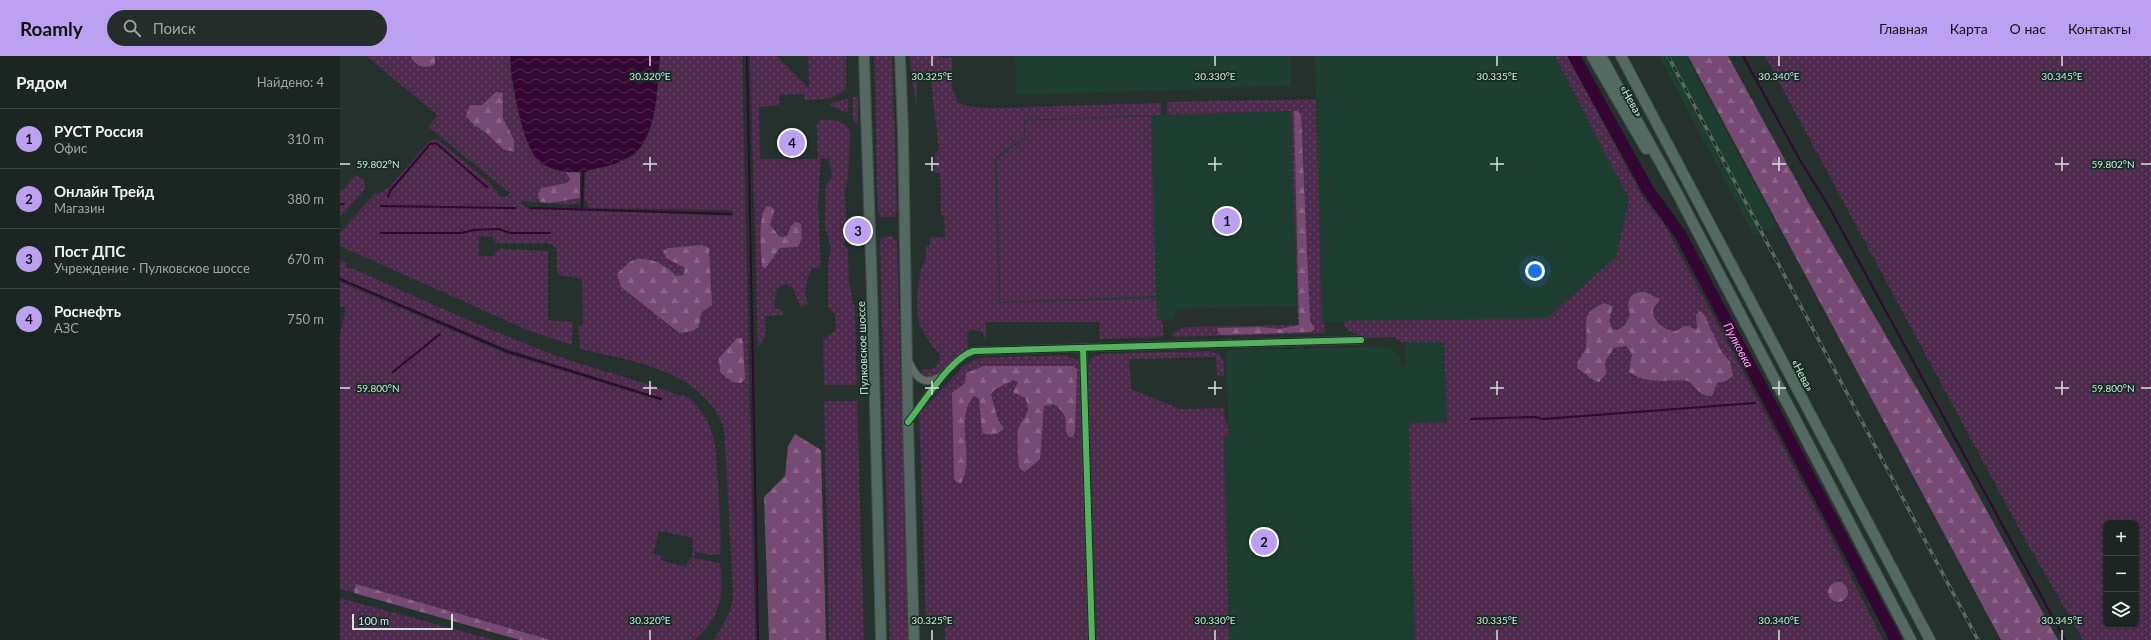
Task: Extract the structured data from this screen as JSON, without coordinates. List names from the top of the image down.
{
  "streets": {
    "highway": ["«Нева»", "Пулковское шоссе"]
  },
  "water": ["Пулковка"],
  "scale_bar": "100 m",
  "page": {
    "header": "Roamly",
    "search": "Поиск",
    "nav": [
      "Главная",
      "Карта",
      "О нас",
      "Контакты"
    ],
    "heading": ["Рядом", "Найдено: 4"],
    "list": [
      {
        "mark": "1",
        "name": "РУСТ Россия",
        "note": "Офис",
        "value": "310 m"
      },
      {
        "mark": "2",
        "name": "Онлайн Трейд",
        "note": "Магазин",
        "value": "380 m"
      },
      {
        "mark": "3",
        "name": "Пост ДПС",
        "note": "Учреждение · Пулковское шоссе",
        "value": "670 m"
      },
      {
        "mark": "4",
        "name": "Роснефть",
        "note": "АЗС",
        "value": "750 m"
      }
    ],
    "pins": [
      "4",
      "1",
      "3",
      "2"
    ],
    "map_buttons": ["+", "−"],
    "scale": "100 m"
  },
  "coordinates": [
    "30.320°E",
    "30.325°E",
    "30.330°E",
    "30.335°E",
    "30.340°E",
    "30.345°E",
    "59.802°N",
    "59.800°N"
  ]
}
